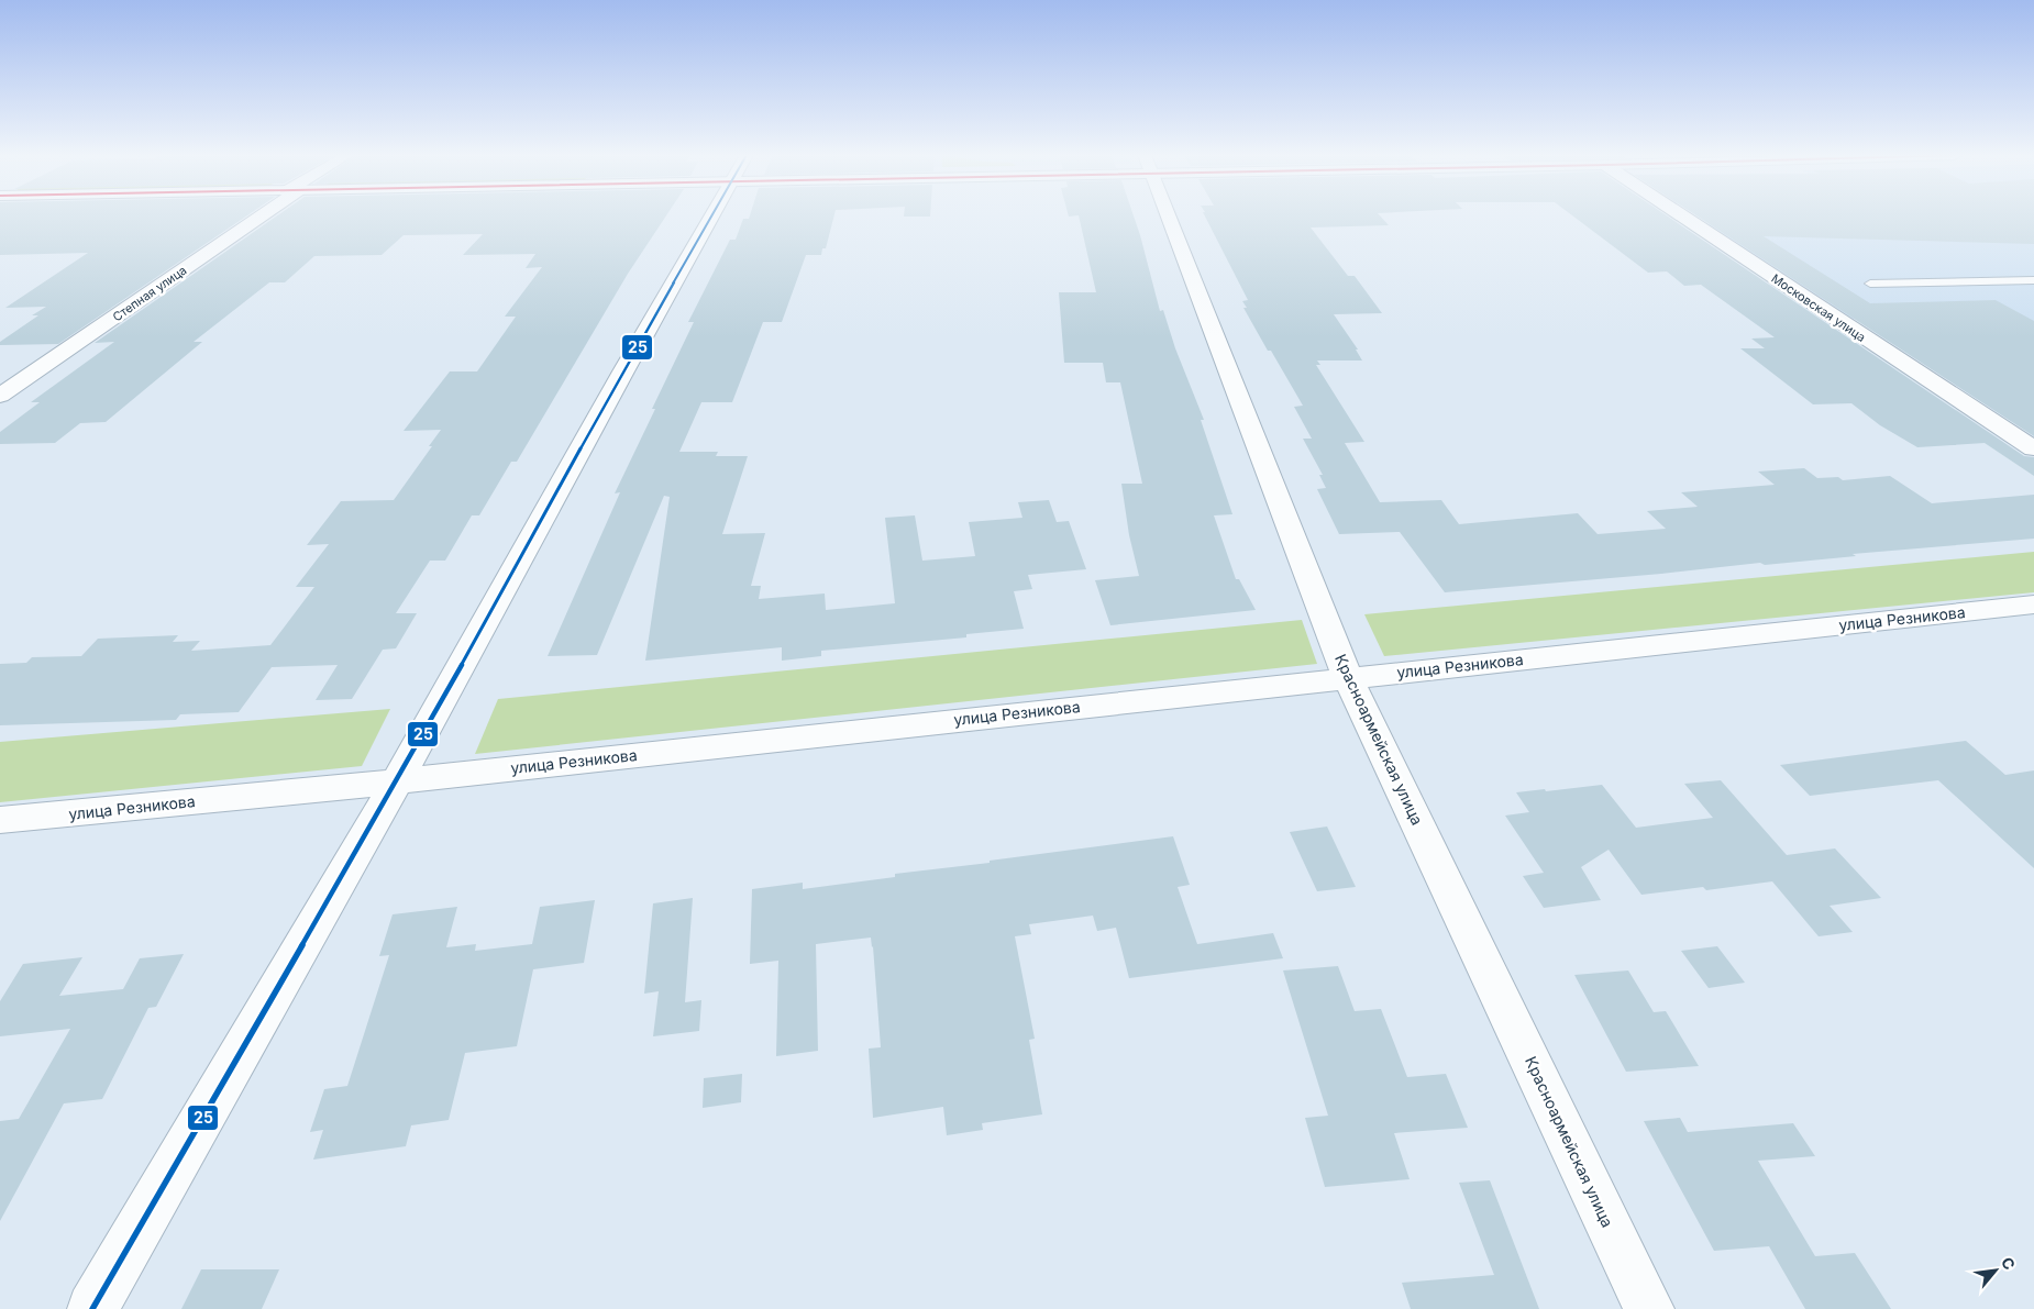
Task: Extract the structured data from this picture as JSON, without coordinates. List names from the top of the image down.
{
  "streets": {
    "street": [
      "Степная улица",
      "Московская улица",
      "улица Резникова",
      "Красноармейская улица"
    ]
  },
  "crossings": [
    ["улица Резникова", "Красноармейская улица"]
  ],
  "lines": ["transit line 25"],
  "north": "top right"
}
